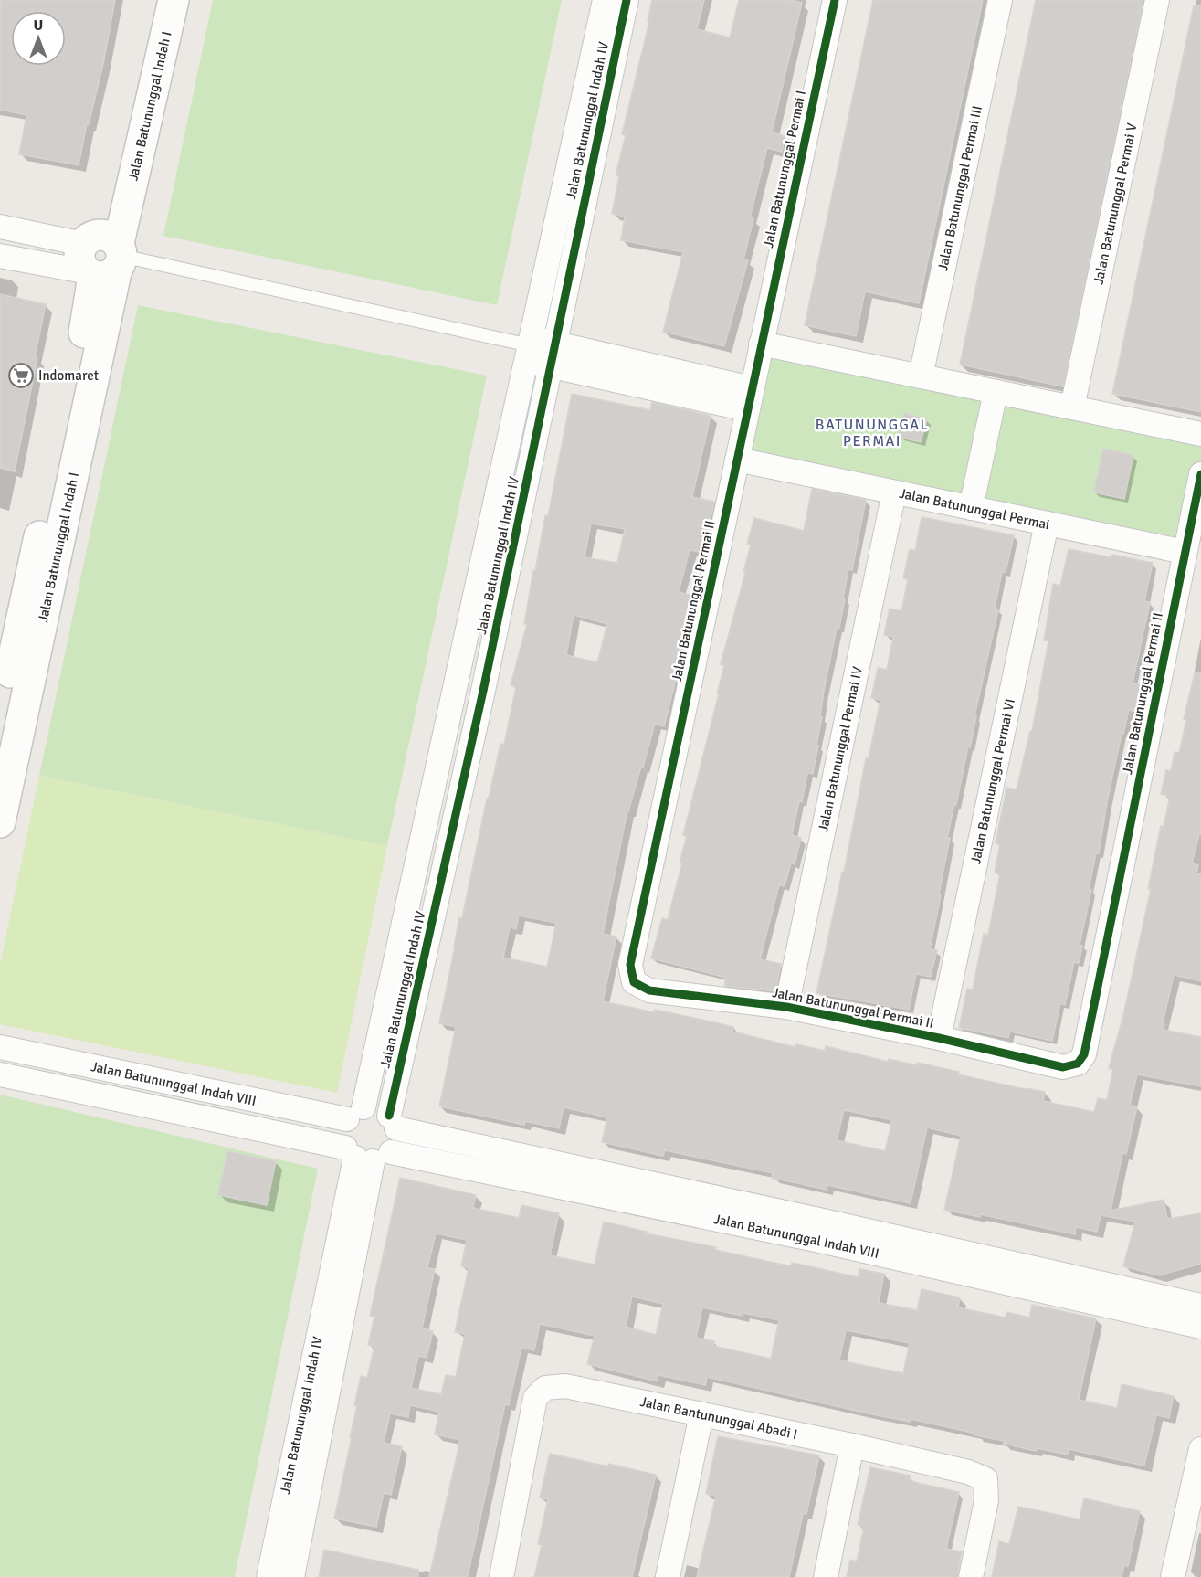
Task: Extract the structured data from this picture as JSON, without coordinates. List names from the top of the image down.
{
  "streets": {
    "street": [
      "Jalan Batununggal Indah I",
      "Jalan Batununggal Indah IV",
      "Jalan Batununggal Permai I",
      "Jalan Batununggal Permai III",
      "Jalan Batununggal Permai V",
      "Jalan Batununggal Permai",
      "Jalan Batununggal Permai II",
      "Jalan Batununggal Permai IV",
      "Jalan Batununggal Permai VI",
      "Jalan Batununggal Indah VIII",
      "Jalan Bantununggal Abadi I"
    ]
  },
  "crossings": [
    ["Jalan Batununggal Indah IV", "Jalan Batununggal Indah VIII"],
    ["Jalan Batununggal Permai", "Jalan Batununggal Permai II"],
    ["Jalan Batununggal Permai", "Jalan Batununggal Permai IV"],
    ["Jalan Batununggal Permai", "Jalan Batununggal Permai VI"],
    ["Jalan Batununggal Permai II", "Jalan Batununggal Permai IV"],
    ["Jalan Batununggal Permai II", "Jalan Batununggal Permai VI"]
  ],
  "districts": ["BATUNUNGGAL PERMAI"],
  "places": {
    "supermarket": ["Indomaret"]
  },
  "north": "top"
}
